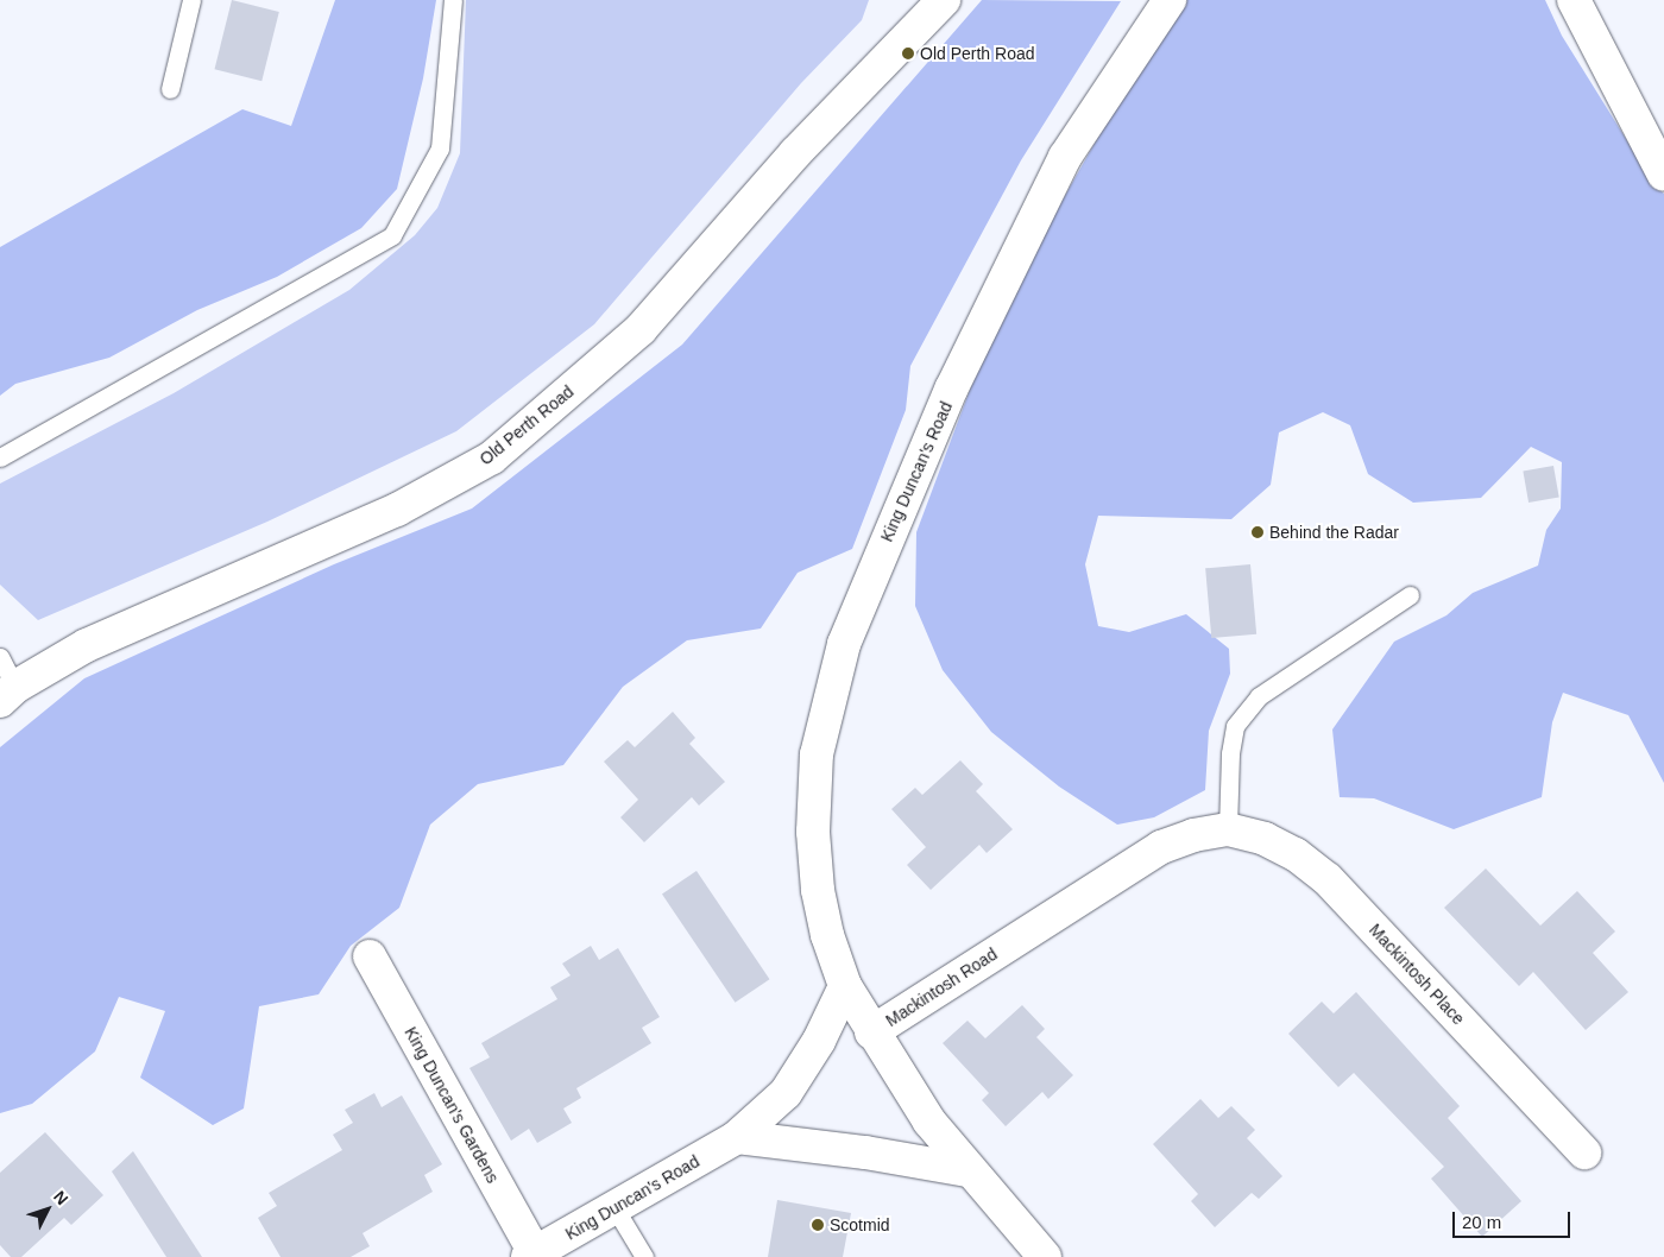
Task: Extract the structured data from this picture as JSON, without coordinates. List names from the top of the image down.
{
  "streets": {
    "street": [
      "Old Perth Road",
      "King Duncan's Road",
      "Mackintosh Place",
      "Mackintosh Road",
      "King Duncan's Gardens"
    ]
  },
  "crossings": [
    ["King Duncan's Road", "Mackintosh Road"],
    ["King Duncan's Road", "King Duncan's Gardens"],
    ["Mackintosh Place", "Mackintosh Road"]
  ],
  "places": ["Old Perth Road", "Behind the Radar", "Scotmid"],
  "scale_bar": "20 m",
  "north": "top right"
}
